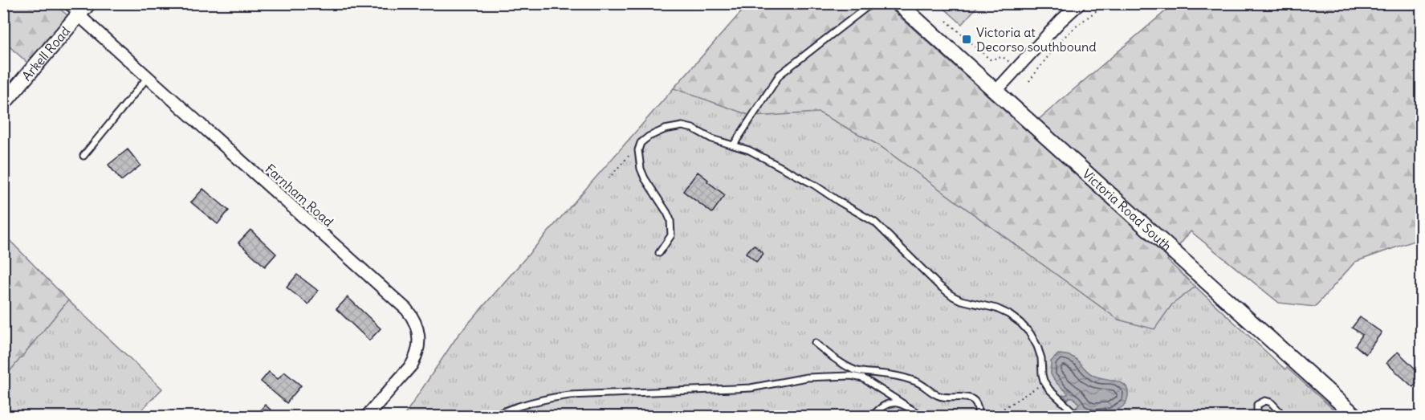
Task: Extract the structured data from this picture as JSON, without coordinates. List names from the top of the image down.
{
  "streets": {
    "main road": ["Arkell Road", "Victoria Road South"],
    "street": ["Farnham Road"]
  },
  "crossings": [
    ["Arkell Road", "Farnham Road"]
  ],
  "places": {
    "transit": ["Victoria at Decorso southbound"]
  }
}
